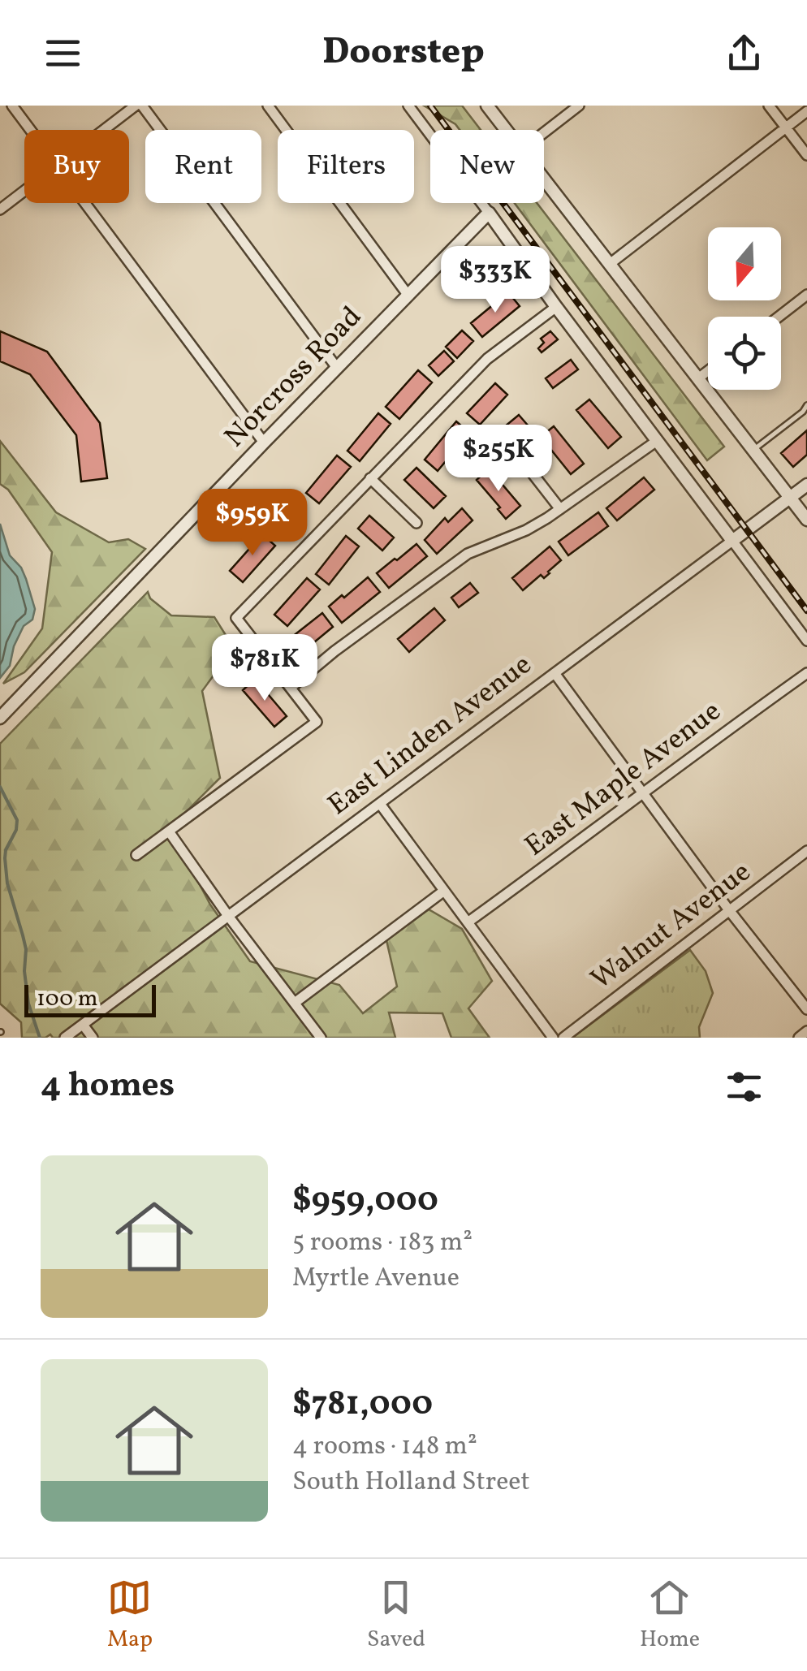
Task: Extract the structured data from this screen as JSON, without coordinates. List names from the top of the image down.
{
  "streets": {
    "street": [
      "Norcross Road",
      "East Linden Avenue",
      "East Maple Avenue",
      "Walnut Avenue"
    ]
  },
  "scale_bar": "100 m",
  "north": "bottom",
  "page": {
    "header": "Doorstep",
    "chip": [
      "Buy",
      "Rent",
      "Filters",
      "New"
    ],
    "price": [
      "$333K",
      "$255K",
      "$959K",
      "$781K"
    ],
    "scale": "100 m",
    "heading": "4 homes",
    "list": [
      {
        "name": "$959,000",
        "note": "5 rooms · 183 m² · Myrtle Avenue"
      },
      {
        "name": "$781,000",
        "note": "4 rooms · 148 m² · South Holland Street"
      }
    ],
    "tabs": ["Map", "Saved", "Home"]
  }
}
